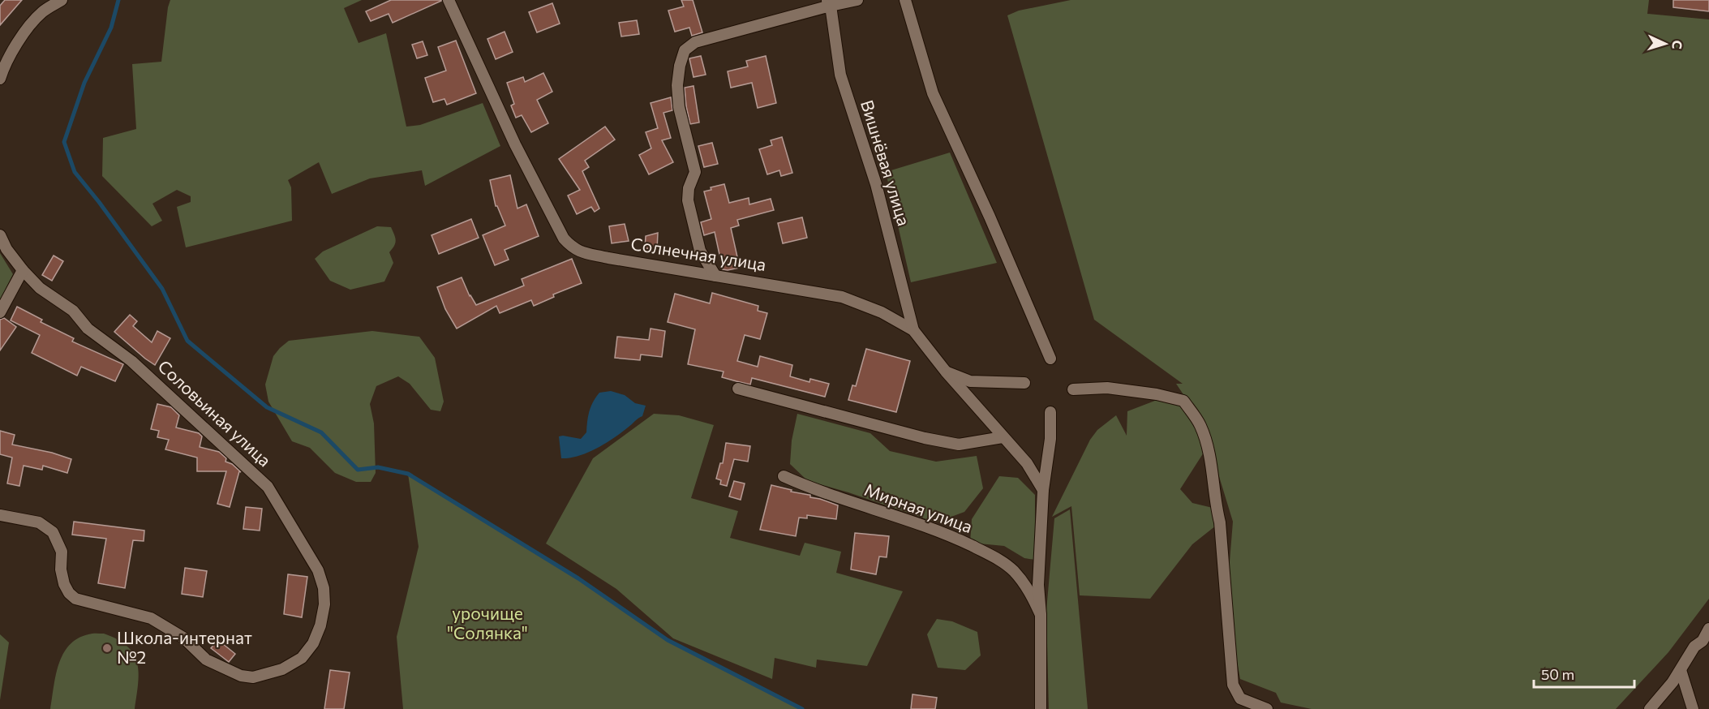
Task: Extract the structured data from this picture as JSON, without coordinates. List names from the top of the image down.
{
  "streets": {
    "street": [
      "Вишнёвая улица",
      "Солнечная улица",
      "Соловьиная улица",
      "Мирная улица"
    ]
  },
  "crossings": [
    ["Вишнёвая улица", "Солнечная улица"]
  ],
  "parks": ["урочище \"Солянка\""],
  "places": ["Школа-интернат №2"],
  "scale_bar": "50 m",
  "north": "right"
}
